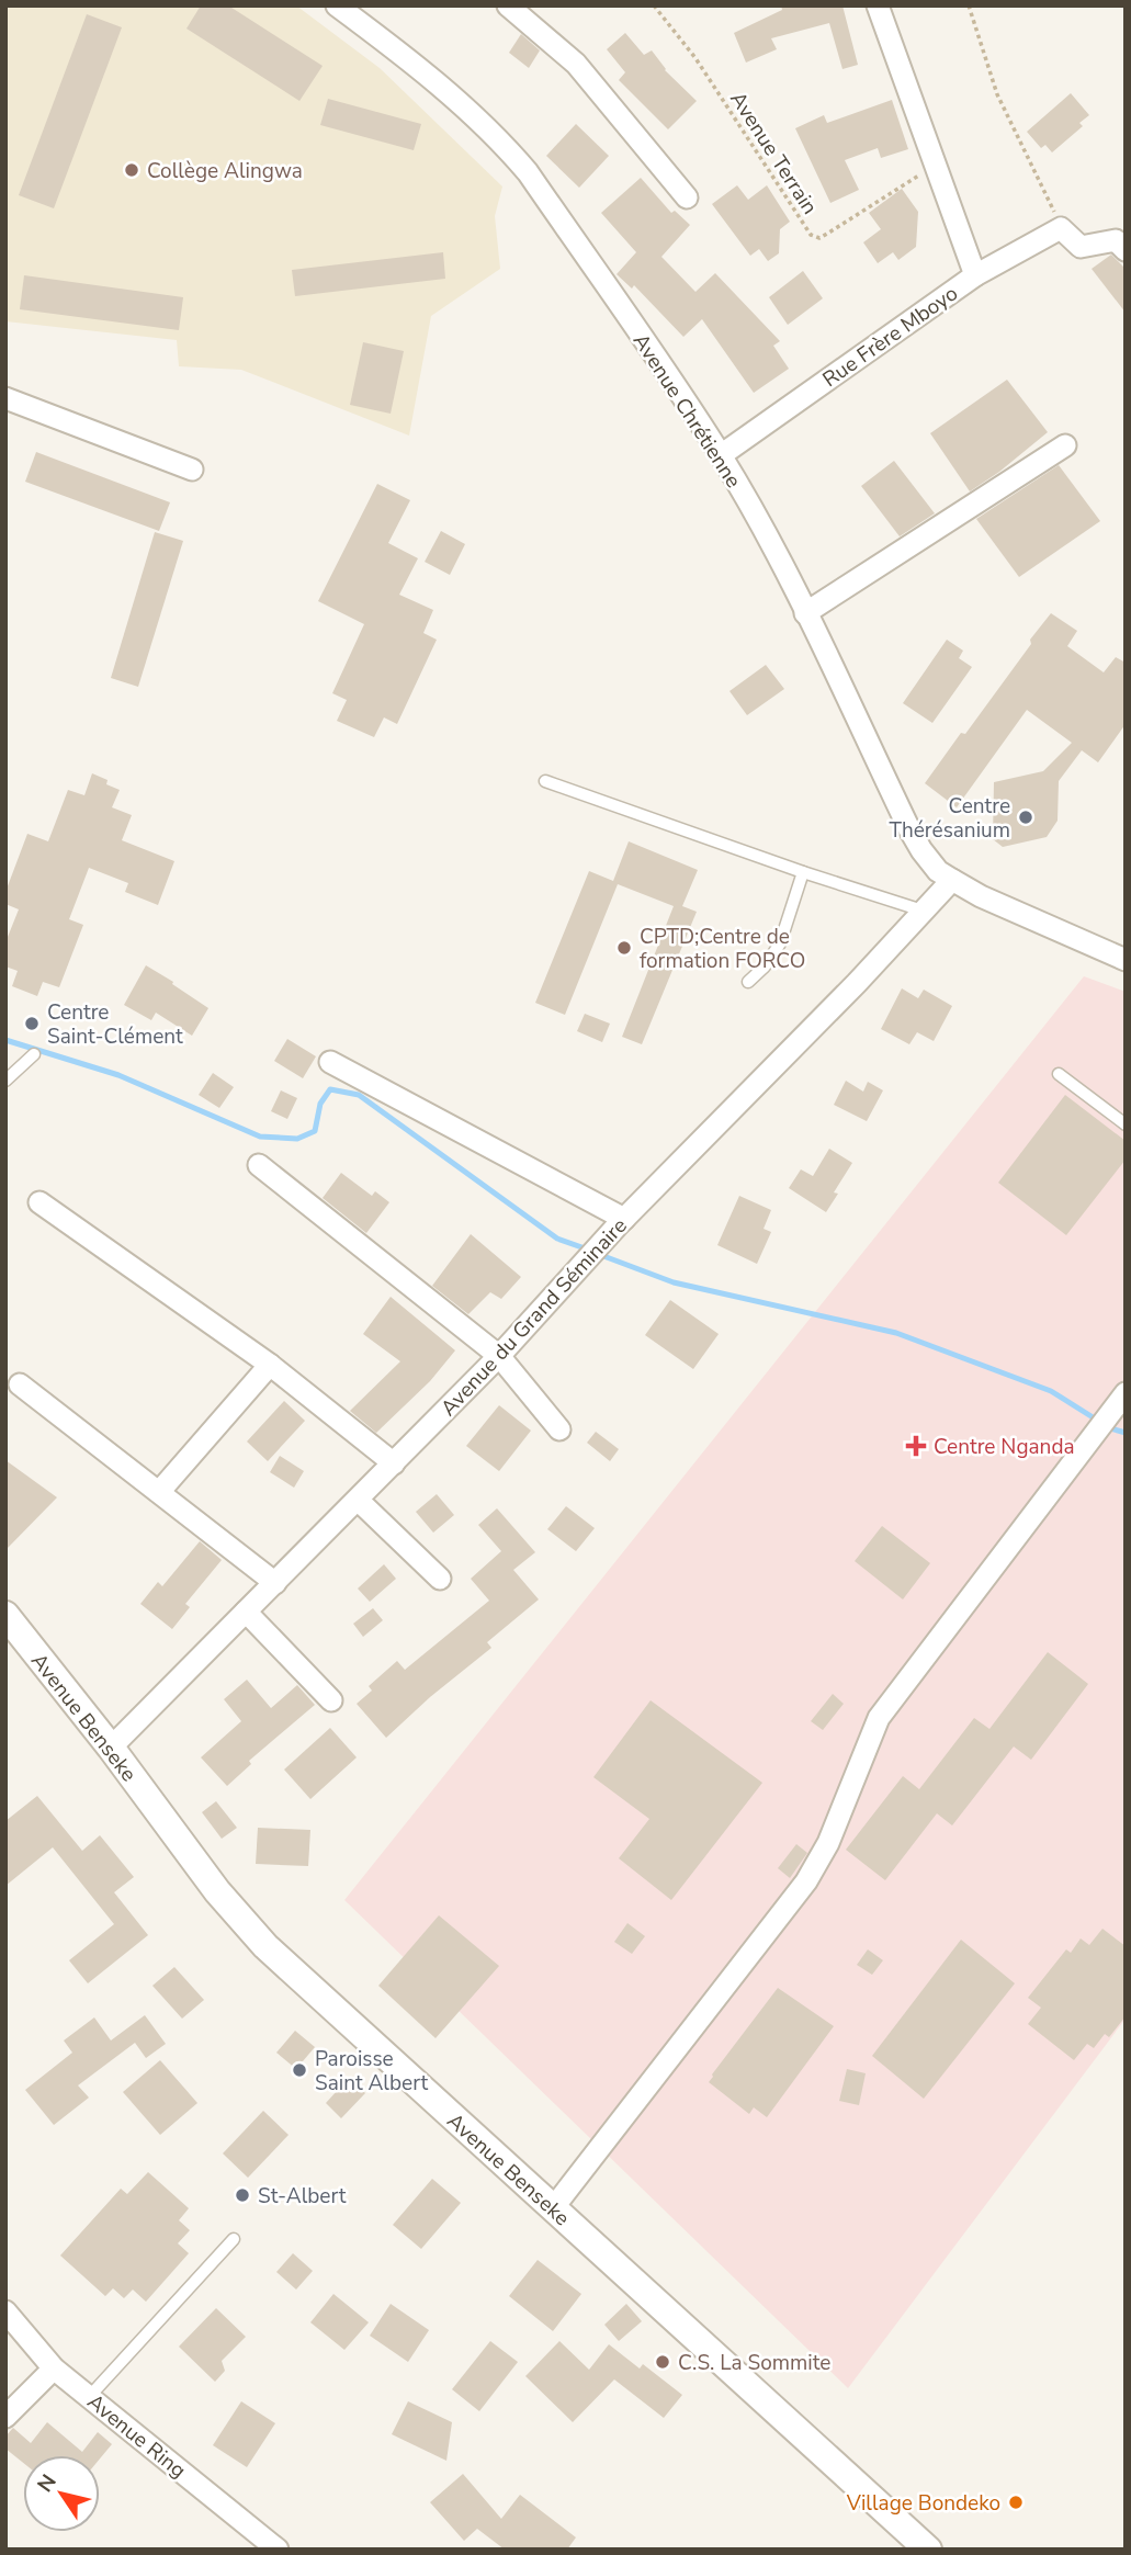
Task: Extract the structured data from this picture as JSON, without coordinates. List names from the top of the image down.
{
  "streets": {
    "street": [
      "Rue Frère Mboyo",
      "Avenue Chrétienne",
      "Avenue du Grand Séminaire",
      "Avenue Benseke",
      "Avenue Ring"
    ],
    "path": ["Avenue Terrain"]
  },
  "crossings": [
    ["Avenue Terrain", "Rue Frère Mboyo"],
    ["Rue Frère Mboyo", "Avenue Chrétienne"],
    ["Avenue Chrétienne", "Avenue du Grand Séminaire"],
    ["Avenue du Grand Séminaire", "Avenue Benseke"]
  ],
  "places": {
    "other": [
      "Collège Alingwa",
      "Centre Thérésanium",
      "CPTD;Centre de formation FORCO",
      "Centre Saint-Clément",
      "Paroisse Saint Albert",
      "St-Albert",
      "C.S. La Sommite",
      "Village Bondeko"
    ],
    "health": ["Centre Nganda"]
  },
  "north": "top left"
}
